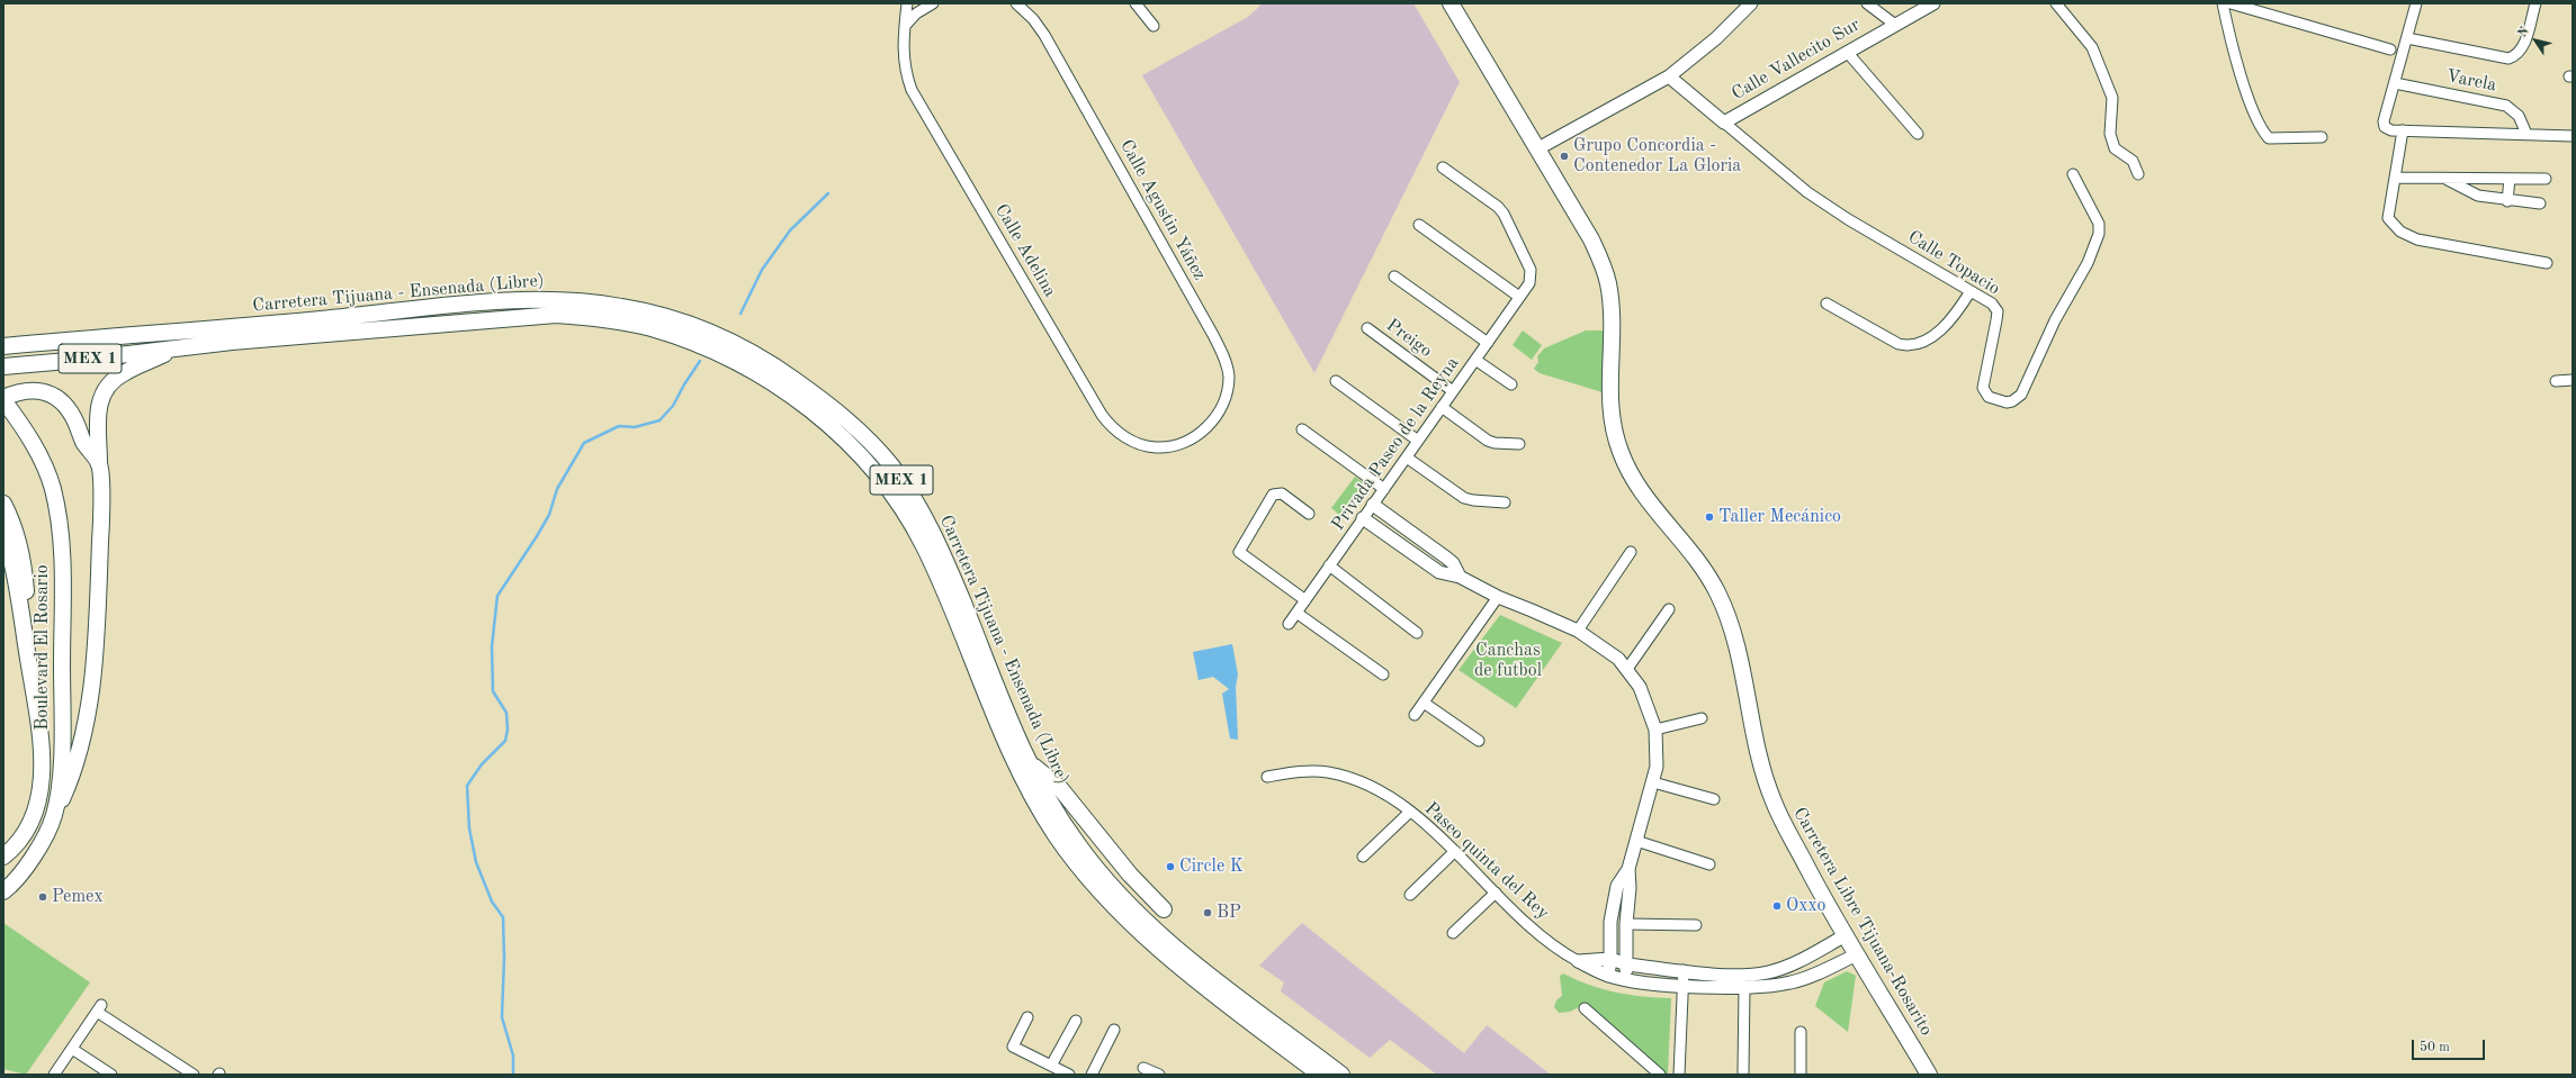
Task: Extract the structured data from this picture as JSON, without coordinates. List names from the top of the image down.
{
  "streets": {
    "main road": [
      "Carretera Tijuana - Ensenada (Libre)",
      "MEX 1",
      "Boulevard El Rosario",
      "Carretera Libre Tijuana-Rosarito"
    ],
    "street": [
      "Calle Vallecito Sur",
      "Varela",
      "Calle Agustin Yáñez",
      "Calle Adelina",
      "Calle Topacio",
      "Preigo",
      "Privada Paseo de la Reyna",
      "Paseo quinta del Rey"
    ]
  },
  "crossings": [
    ["Calle Vallecito Sur", "Calle Topacio"],
    ["Calle Agustin Yáñez", "Calle Adelina"],
    ["Preigo", "Privada Paseo de la Reyna"]
  ],
  "parks": ["Canchas de futbol"],
  "places": [
    "Grupo Concordia - Contenedor La Gloria",
    "Taller Mecánico",
    "Circle K",
    "Pemex",
    "Oxxo",
    "BP"
  ],
  "scale_bar": "50 m",
  "north": "top left"
}
